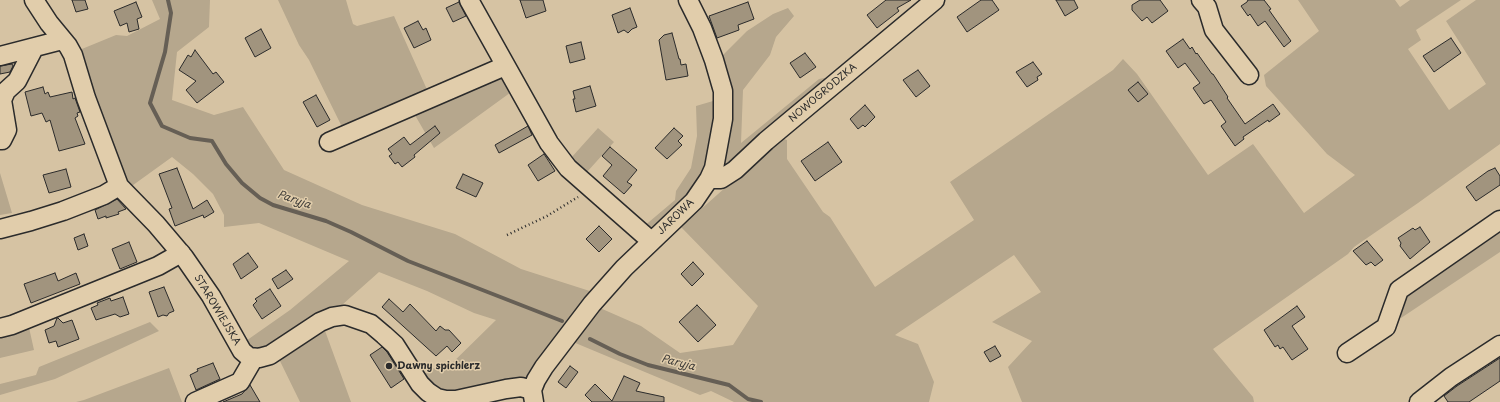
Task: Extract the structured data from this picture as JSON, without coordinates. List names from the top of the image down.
{
  "streets": {
    "street": ["NOWOGRODZKA", "JAROWA", "STAROWIEJSKA"]
  },
  "crossings": [
    ["NOWOGRODZKA", "JAROWA"]
  ],
  "water": ["Paryja"],
  "places": ["Dawny spichlerz"]
}
